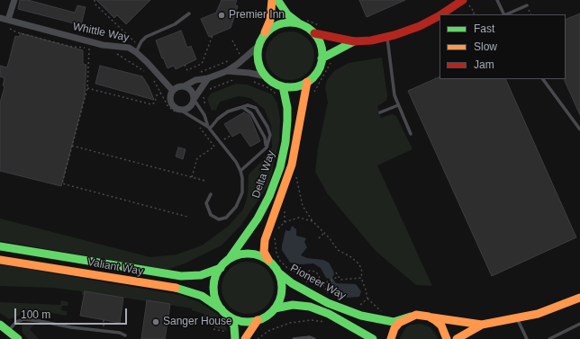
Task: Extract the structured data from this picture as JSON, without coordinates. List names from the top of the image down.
{
  "streets": {
    "street": [
      "Whittle Way",
      "Delta Way",
      "Valiant Way",
      "Pioneer Way"
    ]
  },
  "crossings": [
    ["Delta Way", "Valiant Way"],
    ["Delta Way", "Pioneer Way"],
    ["Valiant Way", "Pioneer Way"]
  ],
  "places": ["Premier Inn", "Sanger House"],
  "legend": ["Fast", "Slow", "Jam"],
  "scale_bar": "100 m"
}
